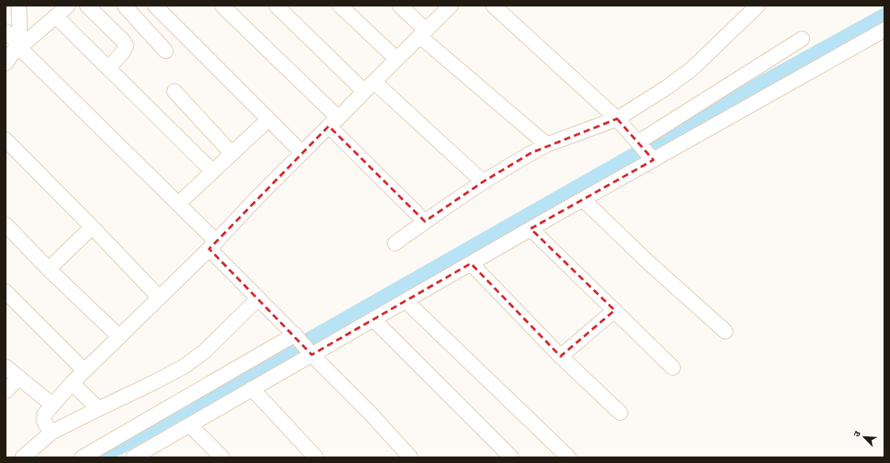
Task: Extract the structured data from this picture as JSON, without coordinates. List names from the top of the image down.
{
  "north": "top left"
}
